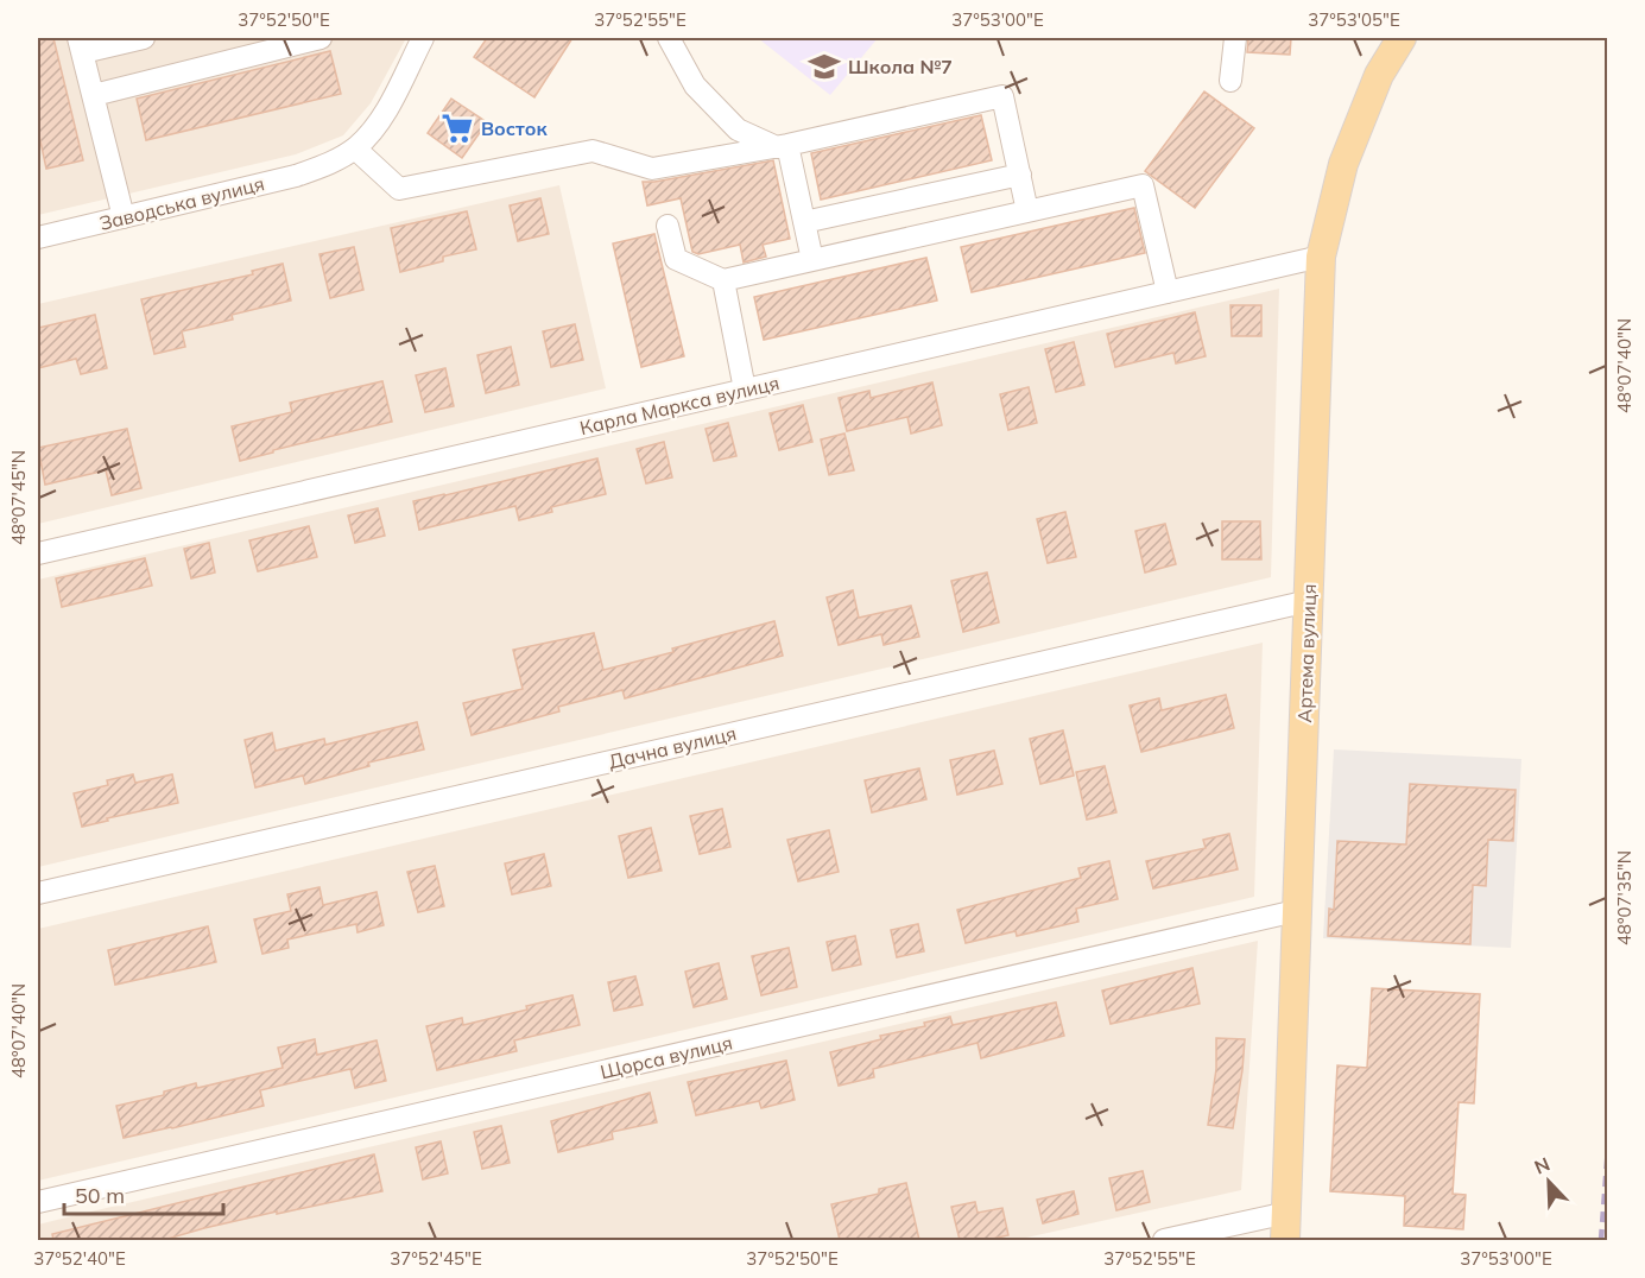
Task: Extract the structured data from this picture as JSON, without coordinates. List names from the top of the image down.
{
  "streets": {
    "main road": ["Артема вулиця"],
    "street": [
      "Заводська вулиця",
      "Карла Маркса вулиця",
      "Дачна вулиця",
      "Щорса вулиця"
    ]
  },
  "crossings": [
    ["Карла Маркса вулиця", "Артема вулиця"],
    ["Артема вулиця", "Дачна вулиця"],
    ["Артема вулиця", "Щорса вулиця"]
  ],
  "places": {
    "school or university": ["Школа №7"],
    "supermarket": ["Восток"]
  },
  "scale_bar": "50 m",
  "north": "top left",
  "coordinates": [
    "37°52'50\"E",
    "37°52'55\"E",
    "37°53'00\"E",
    "37°53'05\"E",
    "48°07'40\"N",
    "48°07'45\"N",
    "48°07'35\"N",
    "37°52'40\"E",
    "37°52'45\"E"
  ]
}
